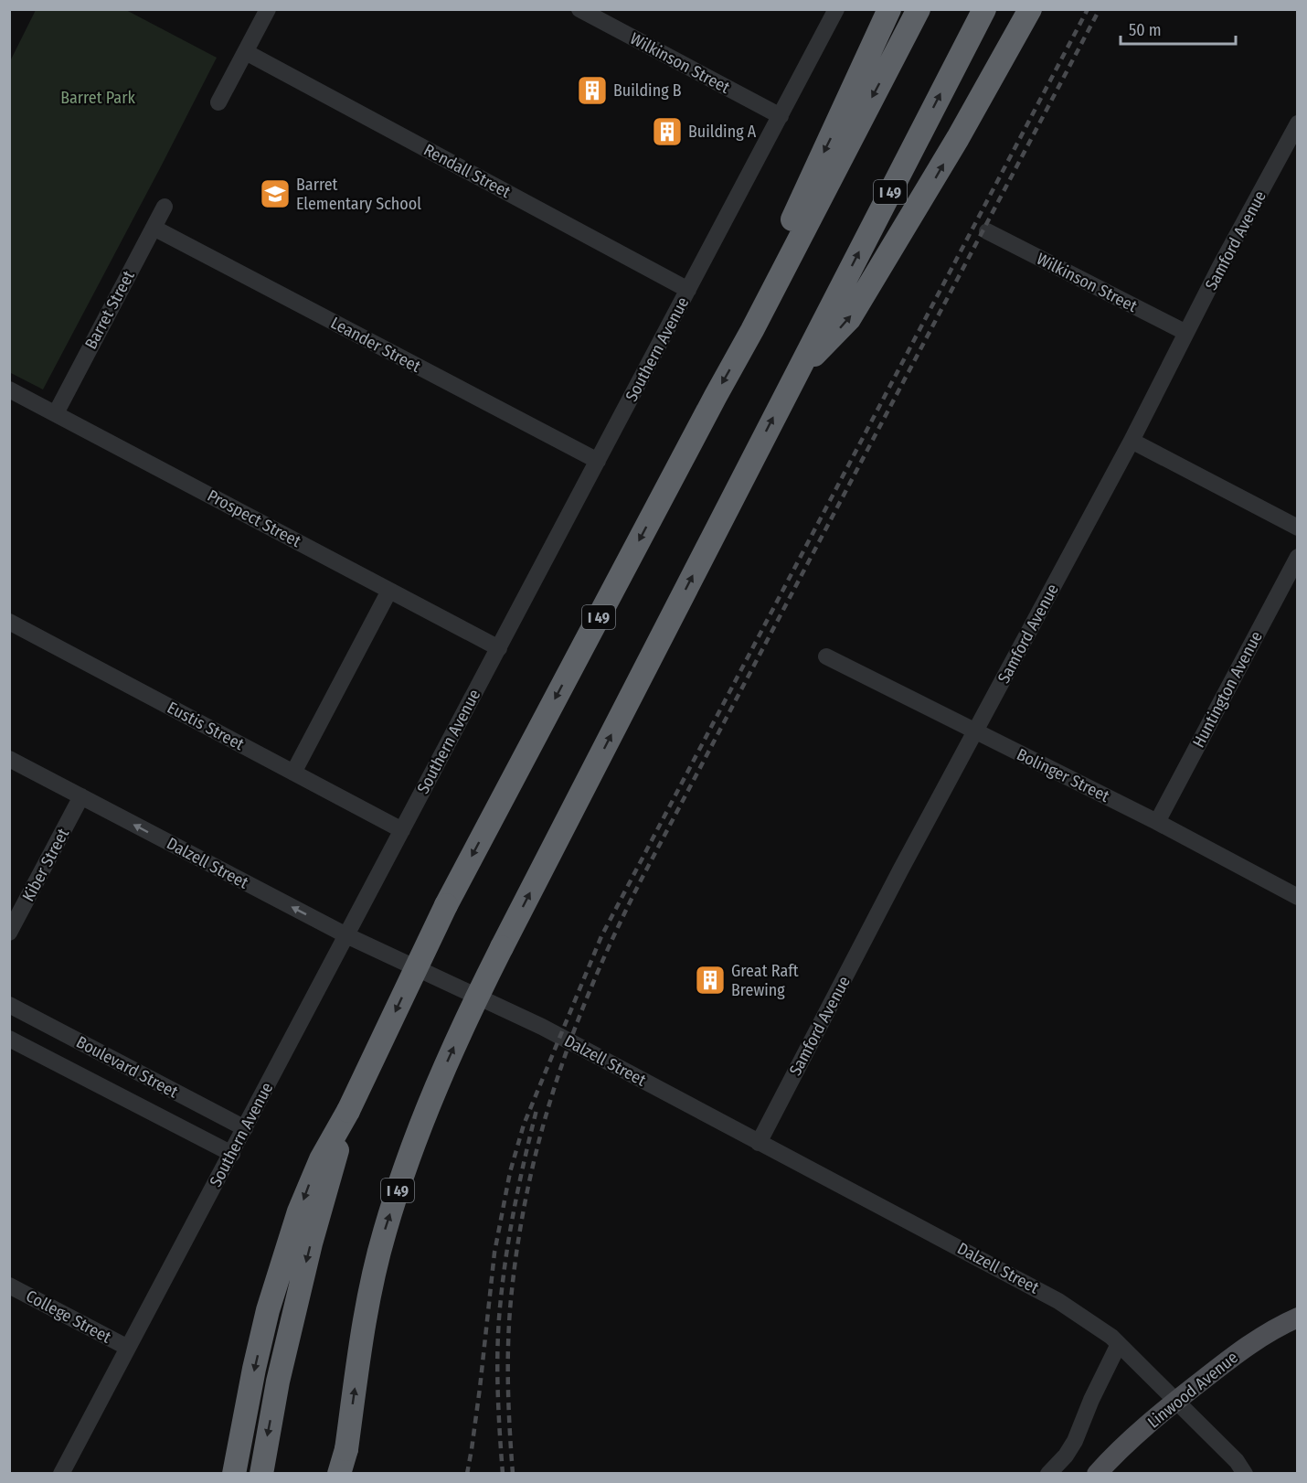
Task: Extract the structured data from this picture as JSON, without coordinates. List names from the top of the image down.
{
  "streets": {
    "highway": ["I 49"],
    "main road": ["Linwood Avenue"],
    "street": [
      "Wilkinson Street",
      "Rendall Street",
      "Samford Avenue",
      "Barret Street",
      "Leander Street",
      "Southern Avenue",
      "Prospect Street",
      "Huntington Avenue",
      "Eustis Street",
      "Bolinger Street",
      "Dalzell Street",
      "Kiber Street",
      "Boulevard Street",
      "College Street"
    ]
  },
  "crossings": [
    ["Wilkinson Street", "Samford Avenue"],
    ["Wilkinson Street", "Southern Avenue"],
    ["Rendall Street", "Southern Avenue"],
    ["Samford Avenue", "Bolinger Street"],
    ["Samford Avenue", "Dalzell Street"],
    ["Barret Street", "Leander Street"],
    ["Barret Street", "Prospect Street"],
    ["Leander Street", "Southern Avenue"],
    ["Southern Avenue", "Prospect Street"],
    ["Southern Avenue", "Eustis Street"],
    ["Southern Avenue", "Dalzell Street"],
    ["Southern Avenue", "Boulevard Street"],
    ["Southern Avenue", "College Street"],
    ["Huntington Avenue", "Bolinger Street"],
    ["Dalzell Street", "Kiber Street"],
    ["Dalzell Street", "Linwood Avenue"]
  ],
  "parks": ["Barret Park"],
  "places": {
    "building": ["Building B", "Building A", "Great Raft Brewing"],
    "school or university": ["Barret Elementary School"]
  },
  "scale_bar": "50 m"
}
